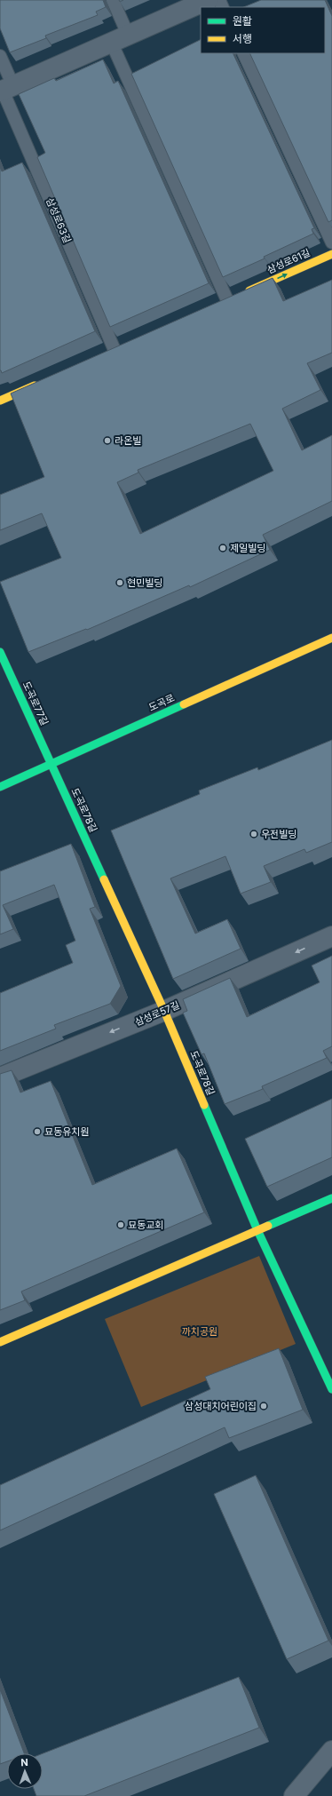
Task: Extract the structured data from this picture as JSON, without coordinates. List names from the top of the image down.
{
  "streets": {
    "street": [
      "삼성로61길",
      "도곡로",
      "도곡로77길",
      "도곡로78길",
      "삼성로57길"
    ],
    "lane": ["삼성로63길"]
  },
  "crossings": [
    ["도곡로", "도곡로77길"],
    ["도곡로", "도곡로78길"],
    ["도곡로77길", "도곡로78길"],
    ["도곡로78길", "삼성로57길"]
  ],
  "one_way": ["삼성로61길", "삼성로57길"],
  "parks": ["까치공원"],
  "places": [
    "라온빌",
    "제일빌딩",
    "현민빌딩",
    "우전빌딩",
    "묘동유치원",
    "묘동교회",
    "삼성대치어린이집"
  ],
  "legend": ["원활", "서행"],
  "north": "top"
}
